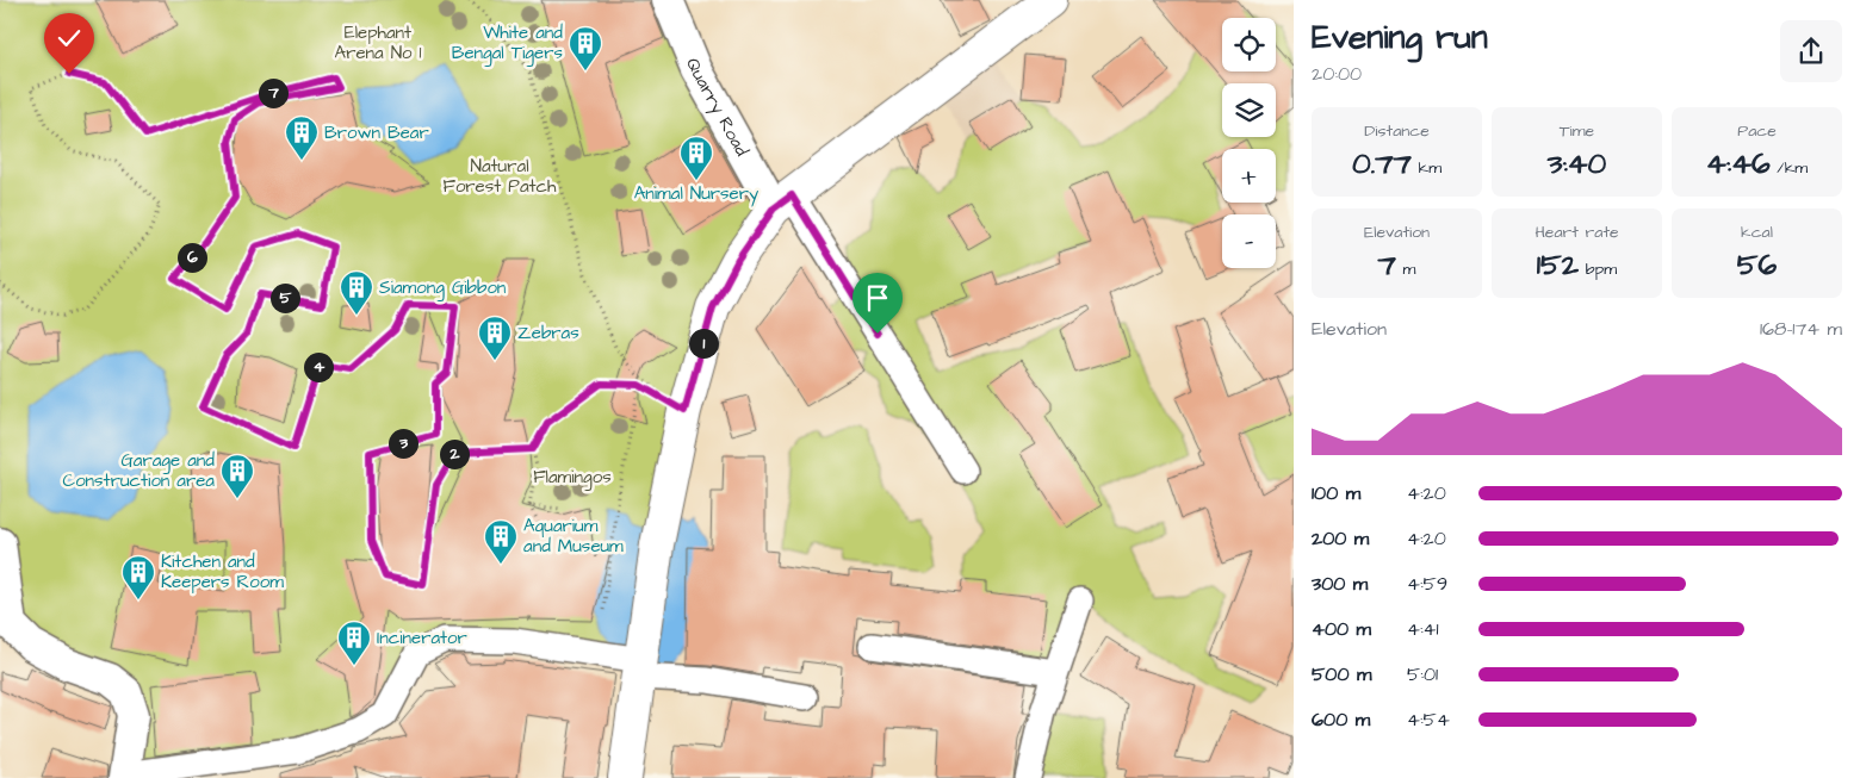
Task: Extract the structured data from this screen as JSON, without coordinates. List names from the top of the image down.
{
  "streets": {
    "street": ["Quarry Road"]
  },
  "parks": ["Elephant Arena No 1", "Natural Forest Patch", "Flamingos"],
  "places": {
    "building": [
      "White and Bengal Tigers",
      "Brown Bear",
      "Animal Nursery",
      "Siamong Gibbon",
      "Zebras",
      "Garage and Construction area",
      "Aquarium and Museum",
      "Kitchen and Keepers Room",
      "Incinerator"
    ]
  },
  "page": {
    "heading": ["Evening run", "20:00"],
    "map_buttons": ["+", "−"],
    "pins": [
      "7",
      "6",
      "5",
      "1",
      "4",
      "3",
      "2"
    ],
    "stats": [
      ["Distance", "0.77 km"],
      ["Time", "3:40"],
      ["Pace", "4:46 /km"],
      ["Elevation", "7 m"],
      ["Heart rate", "152 bpm"],
      ["kcal", "56"]
    ],
    "chart": ["Elevation", "168–174 m"],
    "list": [
      {
        "name": "100 m",
        "note": "4:20"
      },
      {
        "name": "200 m",
        "note": "4:20"
      },
      {
        "name": "300 m",
        "note": "4:59"
      },
      {
        "name": "400 m",
        "note": "4:41"
      },
      {
        "name": "500 m",
        "note": "5:01"
      },
      {
        "name": "600 m",
        "note": "4:54"
      }
    ]
  }
}
